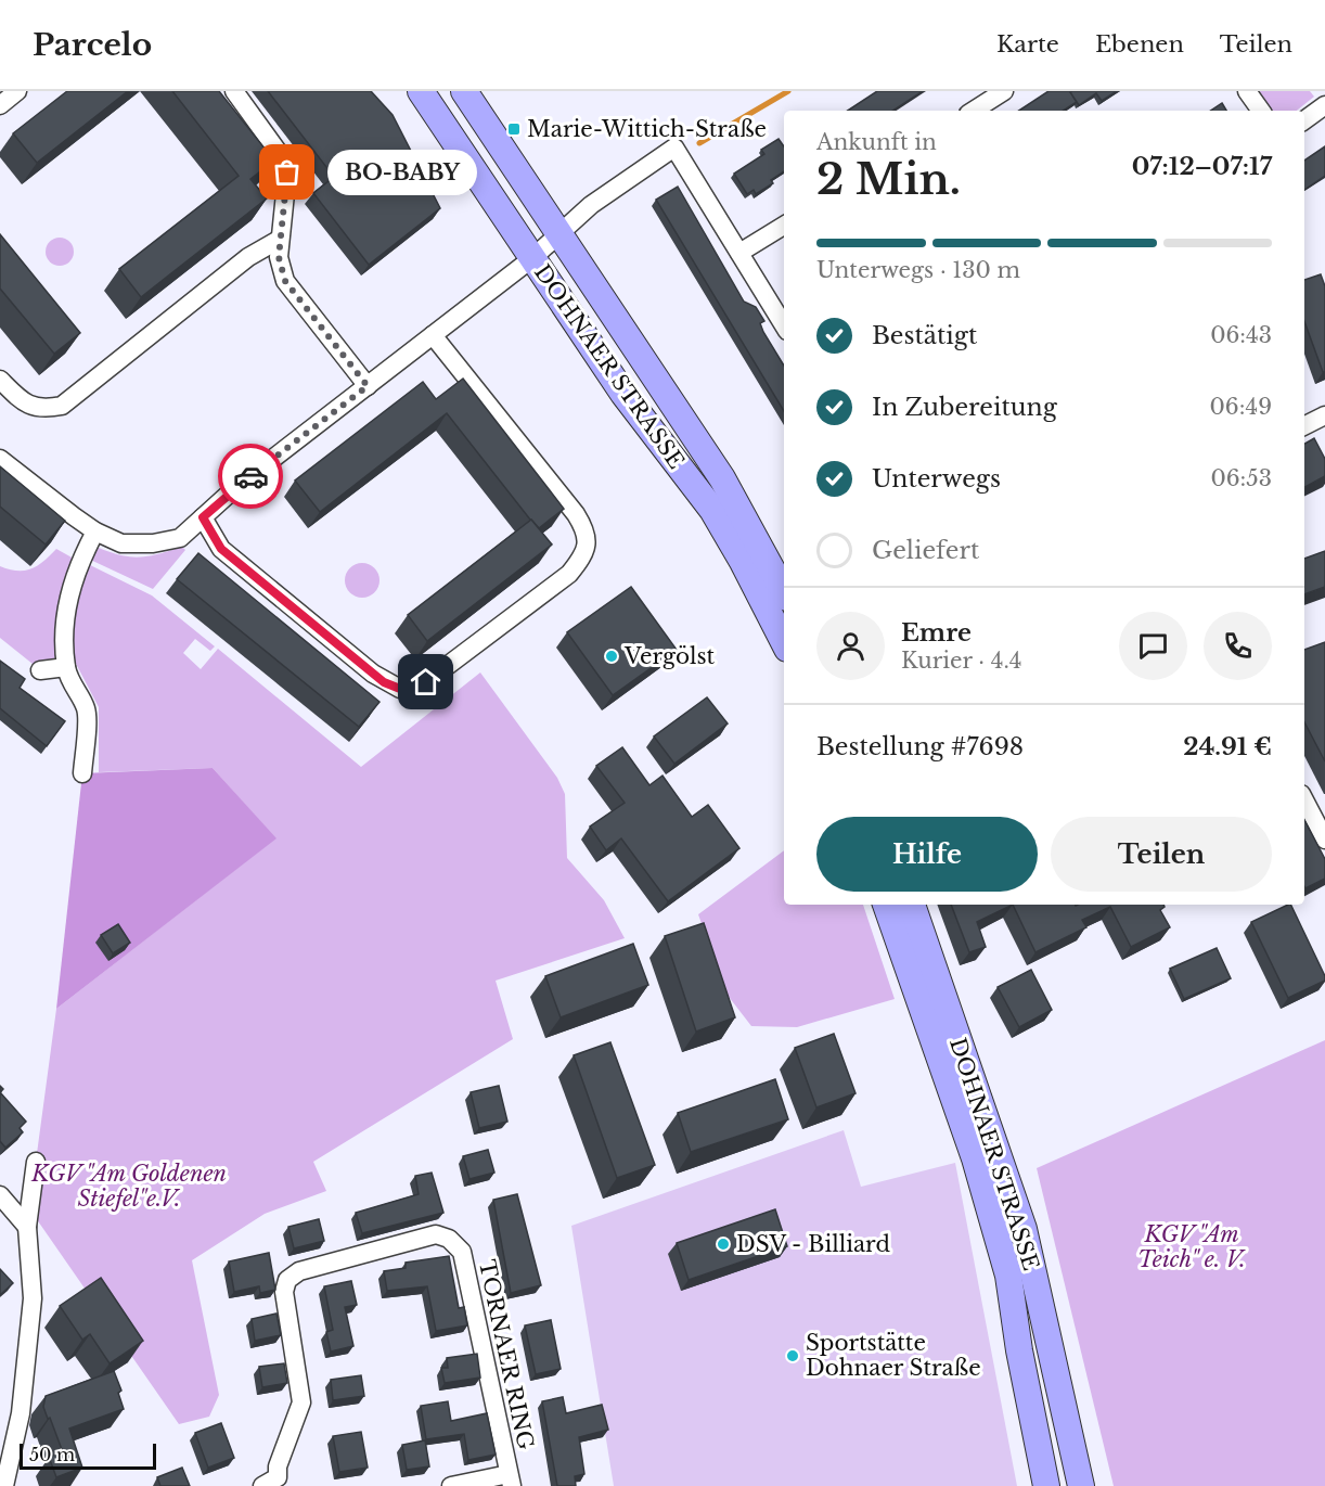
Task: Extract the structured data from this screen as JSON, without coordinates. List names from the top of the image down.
{
  "streets": {
    "main road": ["DOHNAER STRASSE"],
    "street": ["TORNAER RING"]
  },
  "parks": ["KGV \"Am Goldenen Stiefel\"e.V.", "KGV \"Am Teich\" e. V."],
  "places": {
    "transit": ["Marie-Wittich-Straße"],
    "other": [
      "BO-BABY",
      "Vergölst",
      "DSV - Billiard",
      "Sportstätte Dohnaer Straße"
    ]
  },
  "scale_bar": "50 m",
  "page": {
    "header": "Parcelo",
    "nav": ["Karte", "Ebenen", "Teilen"],
    "heading": ["2 Min.", "Ankunft in", "07:12–07:17"],
    "panel": [
      "Emre",
      "Kurier · 4.4",
      "Bestellung #7698",
      "24.91 €"
    ],
    "bubble": "BO-BABY",
    "bar": "Unterwegs · 130 m",
    "list": [
      ["Bestätigt", "06:43"],
      ["In Zubereitung", "06:49"],
      ["Unterwegs", "06:53"],
      "Geliefert"
    ],
    "buttons": ["Hilfe", "Teilen"],
    "scale": "50 m"
  }
}
